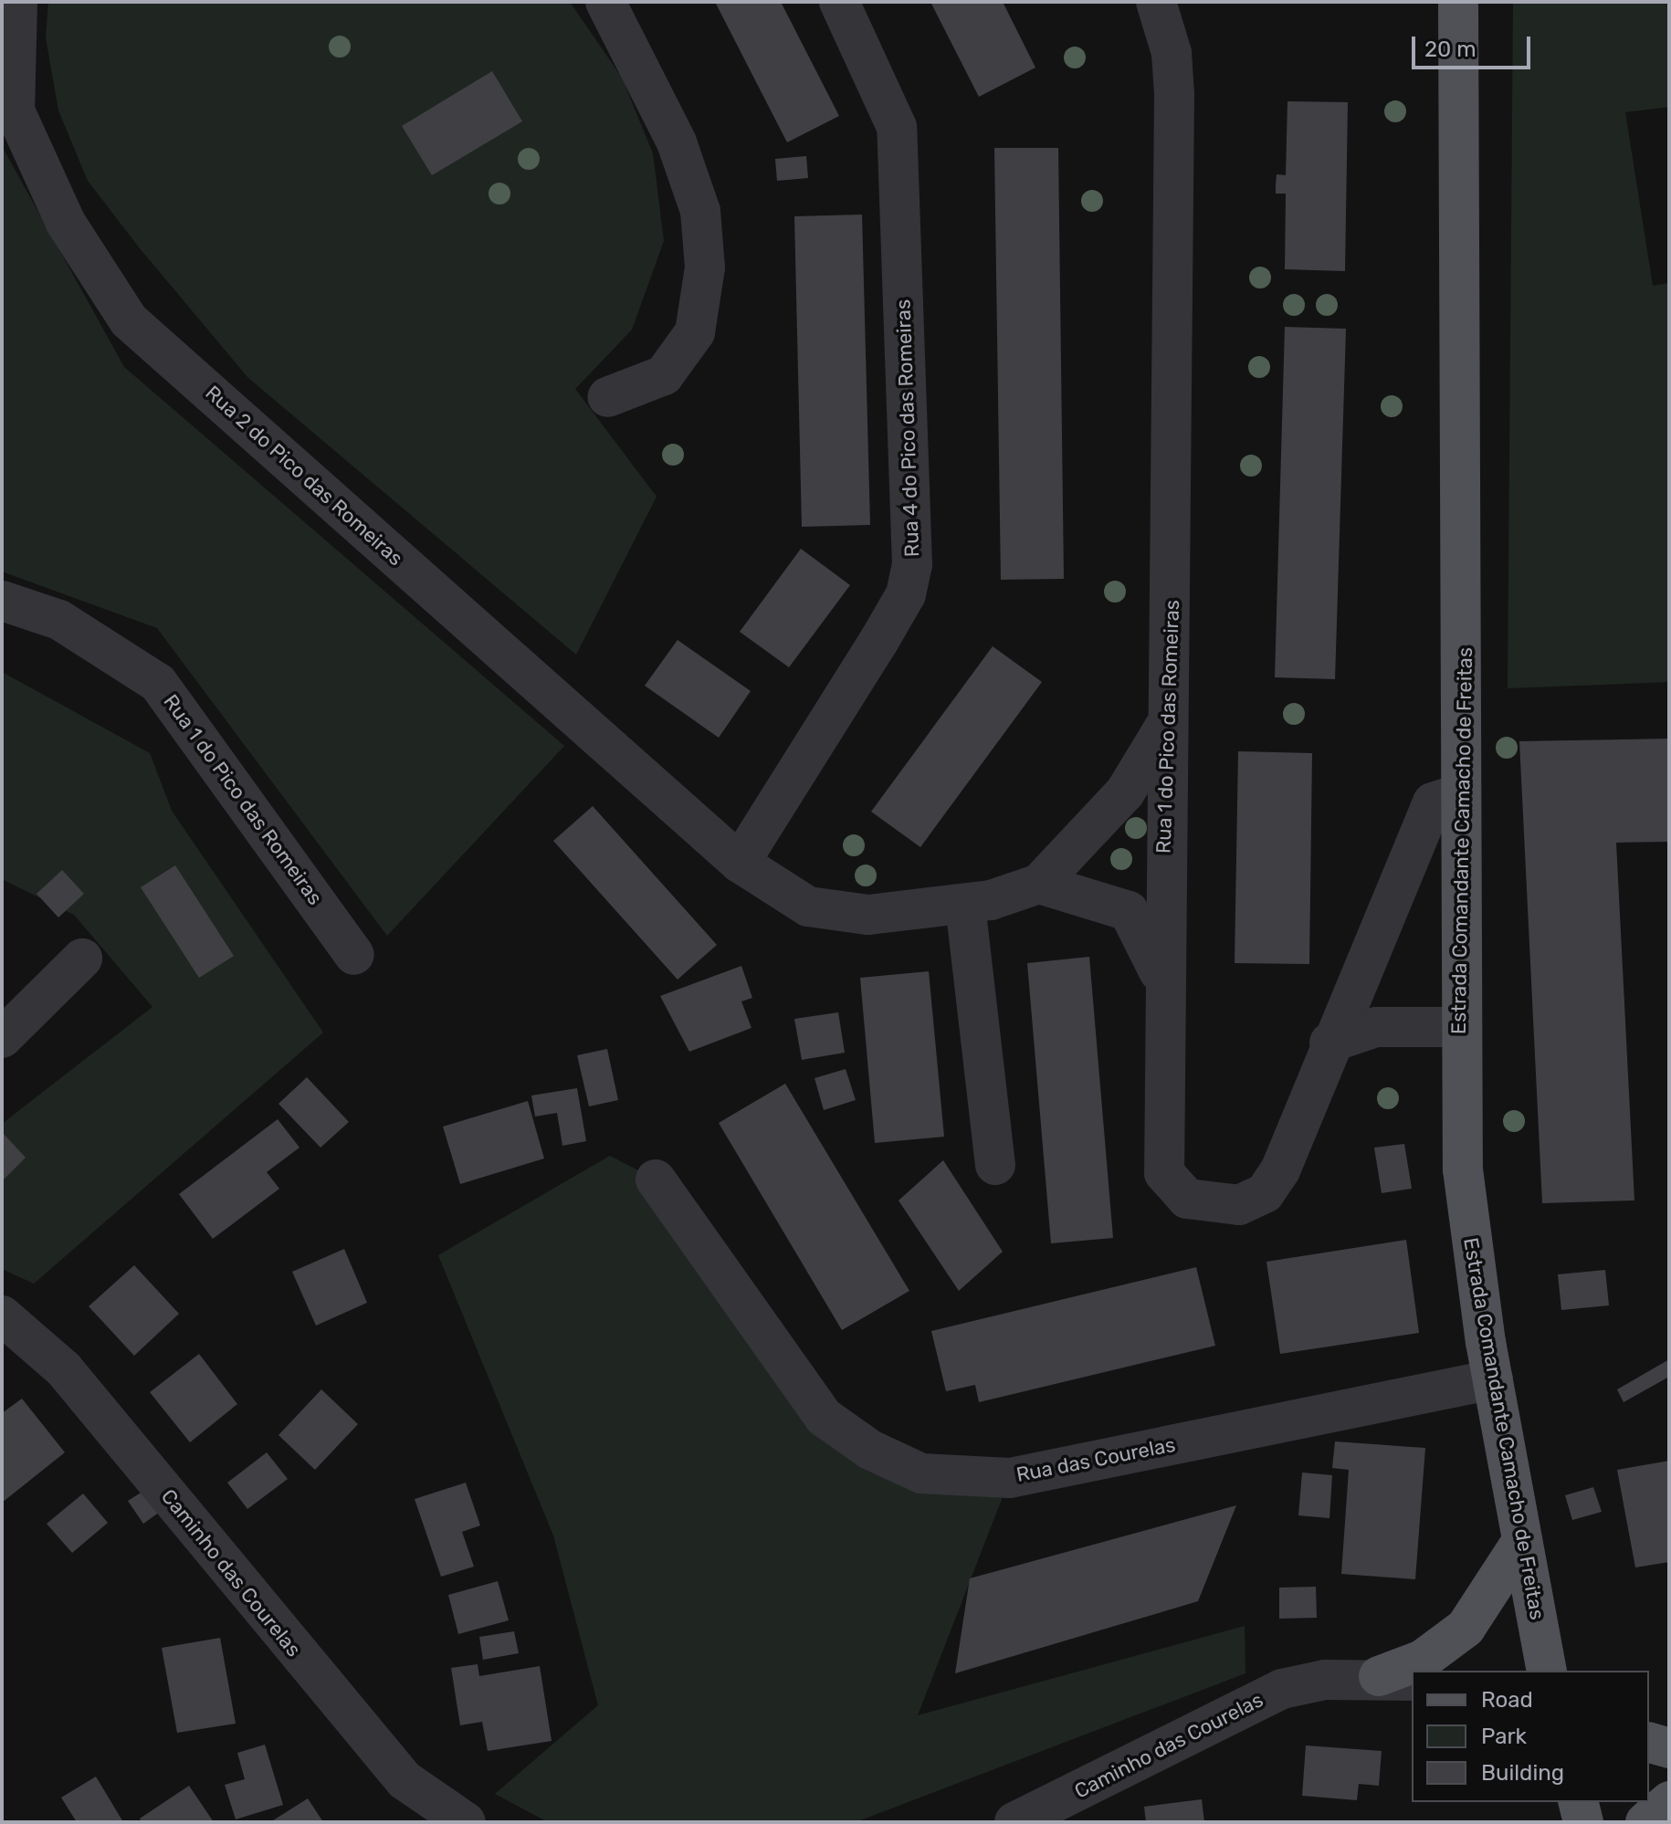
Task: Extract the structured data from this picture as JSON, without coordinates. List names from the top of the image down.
{
  "streets": {
    "main road": ["Estrada Comandante Camacho de Freitas"],
    "street": [
      "Rua 4 do Pico das Romeiras",
      "Rua 2 do Pico das Romeiras",
      "Rua 1 do Pico das Romeiras",
      "Rua das Courelas",
      "Caminho das Courelas"
    ]
  },
  "crossings": [
    ["Rua 4 do Pico das Romeiras", "Rua 2 do Pico das Romeiras"],
    ["Rua 1 do Pico das Romeiras", "Estrada Comandante Camacho de Freitas"],
    ["Estrada Comandante Camacho de Freitas", "Rua das Courelas"]
  ],
  "legend": ["Road", "Park", "Building"],
  "scale_bar": "20 m"
}
